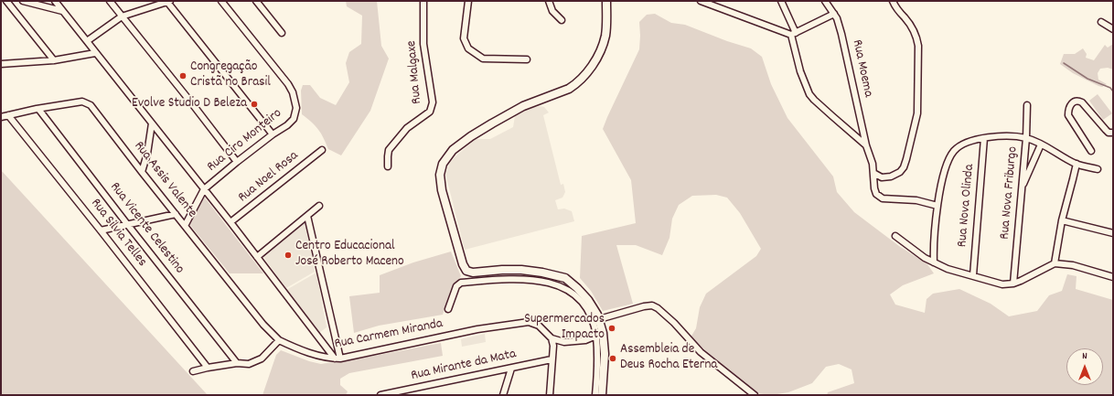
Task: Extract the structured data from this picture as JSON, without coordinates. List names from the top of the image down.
{
  "streets": {
    "street": [
      "Rua Moema",
      "Rua Malgaxe",
      "Rua Ciro Monteiro",
      "Rua Noel Rosa",
      "Rua Assis Valente",
      "Rua Nova Friburgo",
      "Rua Nova Olinda",
      "Rua Vicente Celestino",
      "Rua Silvia Telles",
      "Rua Carmem Miranda",
      "Rua Mirante da Mata"
    ]
  },
  "crossings": [
    ["Rua Ciro Monteiro", "Rua Noel Rosa"],
    ["Rua Ciro Monteiro", "Rua Carmem Miranda"],
    ["Rua Assis Valente", "Rua Vicente Celestino"],
    ["Rua Assis Valente", "Rua Silvia Telles"],
    ["Rua Assis Valente", "Rua Carmem Miranda"]
  ],
  "places": [
    "Congregação Cristã no Brasil",
    "Evolve Studio D Beleza",
    "Centro Educacional José Roberto Maceno",
    "Supermercados Impacto",
    "Assembleia de Deus Rocha Eterna"
  ],
  "north": "top"
}
